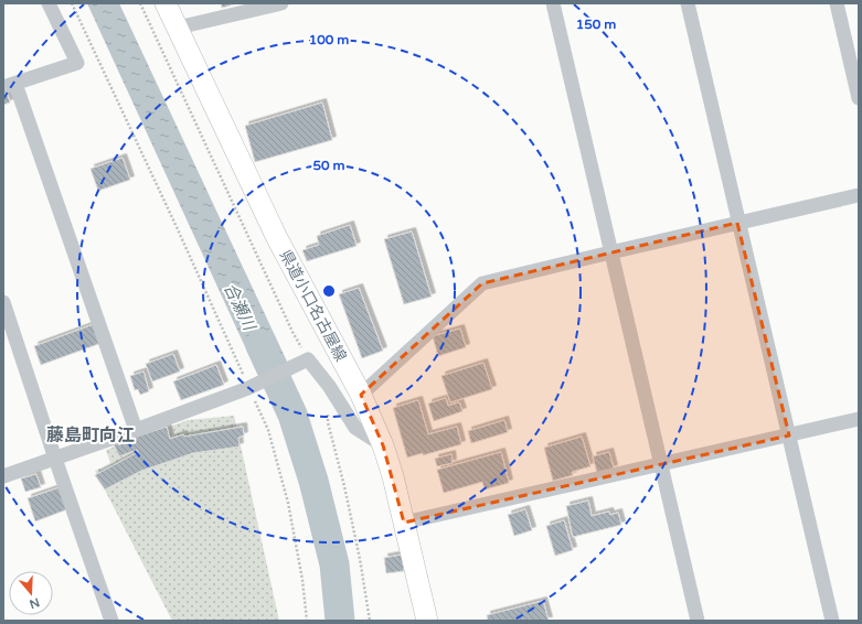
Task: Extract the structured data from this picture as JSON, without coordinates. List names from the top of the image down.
{
  "streets": {
    "main road": ["県道小口名古屋線"]
  },
  "districts": ["藤島町向江"],
  "water": ["合瀬川"],
  "north": "bottom",
  "rings": ["150 m", "100 m", "50 m"]
}
